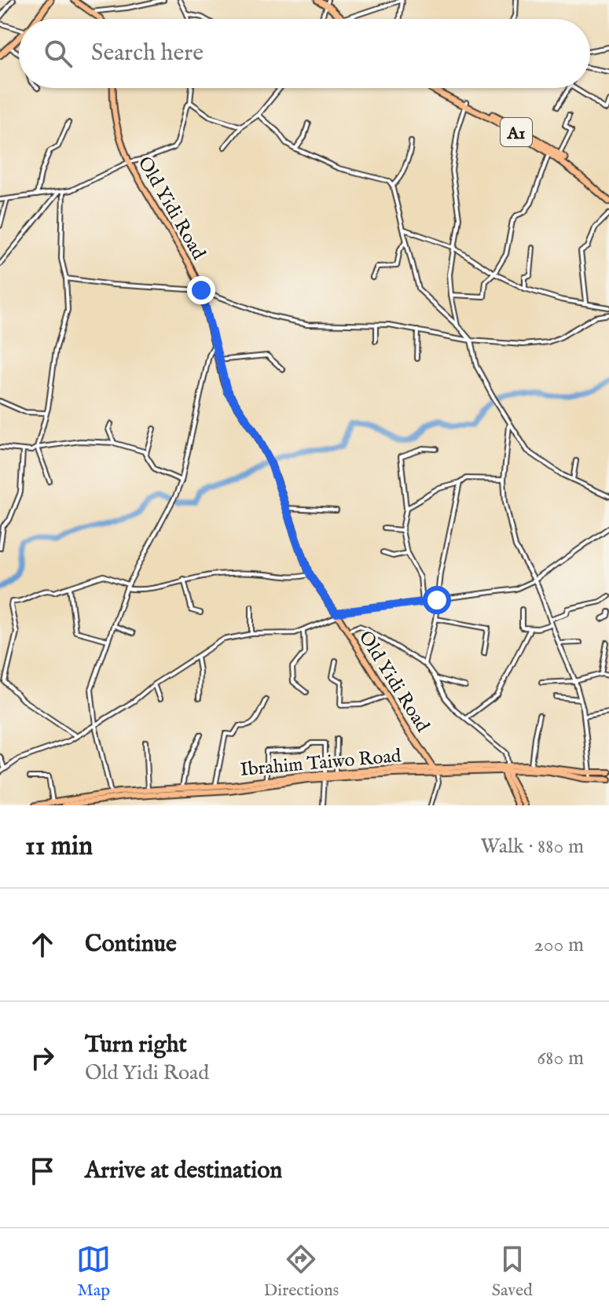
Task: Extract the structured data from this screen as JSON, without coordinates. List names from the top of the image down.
{
  "streets": {
    "highway": ["A1"],
    "main road": ["Old Yidi Road", "Ibrahim Taiwo Road"]
  },
  "crossings": [
    ["Old Yidi Road", "Ibrahim Taiwo Road"]
  ],
  "page": {
    "search": "Search here",
    "heading": ["11 min", "Walk · 880 m"],
    "list": [
      ["Continue", "200 m"],
      ["Turn right", "Old Yidi Road", "680 m"],
      "Arrive at destination"
    ],
    "nav": ["Map", "Directions", "Saved"]
  }
}
